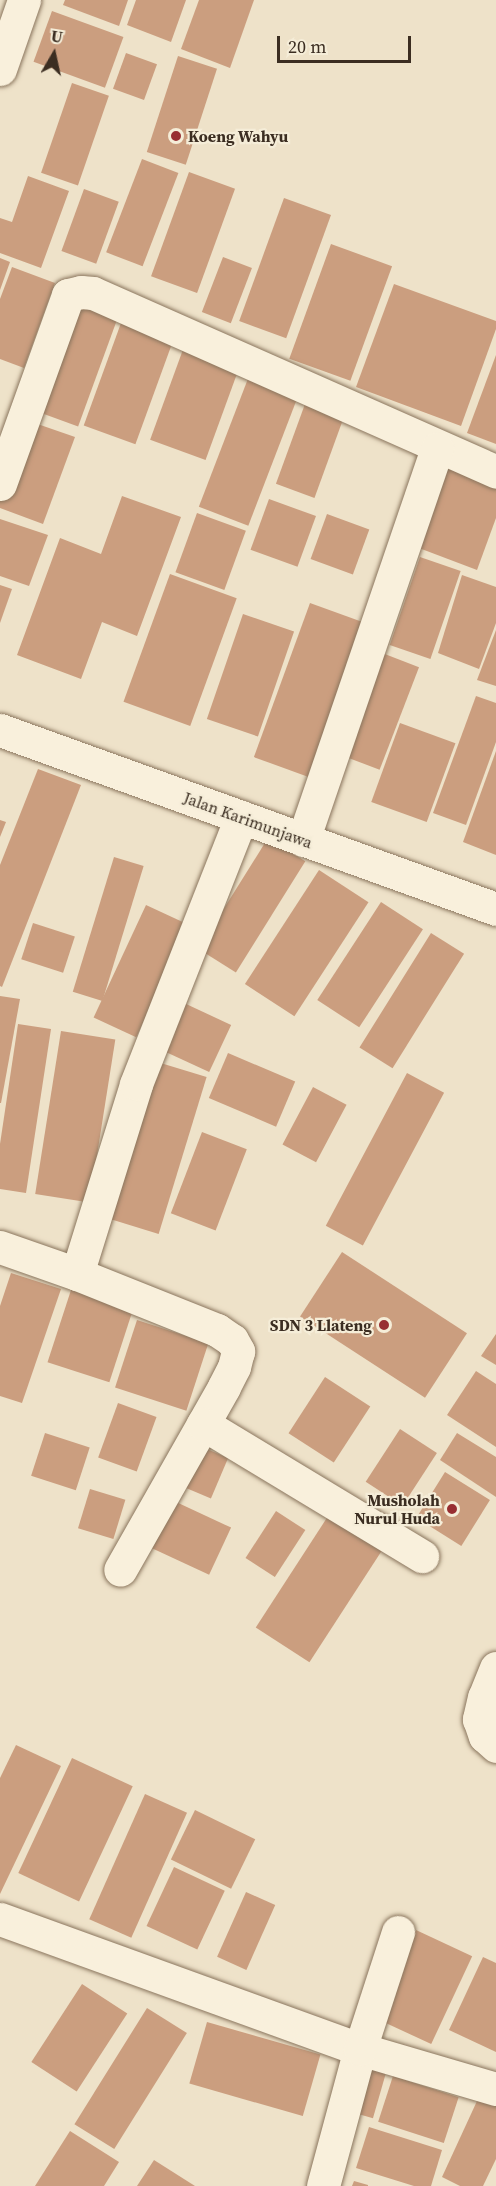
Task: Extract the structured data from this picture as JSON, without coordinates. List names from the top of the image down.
{
  "streets": {
    "street": ["Jalan Karimunjawa"]
  },
  "places": ["Koeng Wahyu", "SDN 3 Llateng", "Musholah Nurul Huda"],
  "scale_bar": "20 m",
  "north": "top"
}
